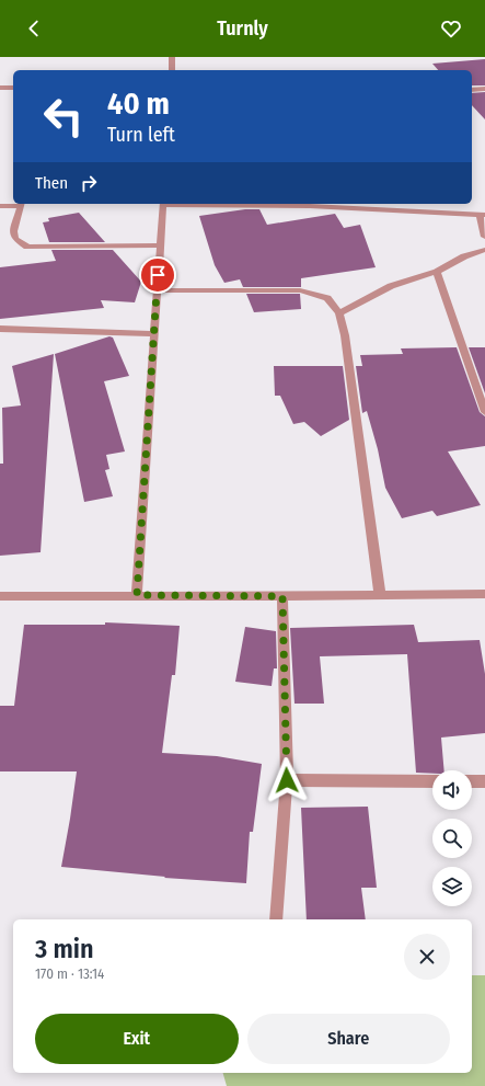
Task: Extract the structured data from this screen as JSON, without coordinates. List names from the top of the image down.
{
  "page": {
    "header": "Turnly",
    "turn": ["40 m", "Turn left"],
    "then": "Then",
    "heading": ["3 min", "170 m · 13:14"],
    "buttons": ["Exit", "Share"]
  }
}
